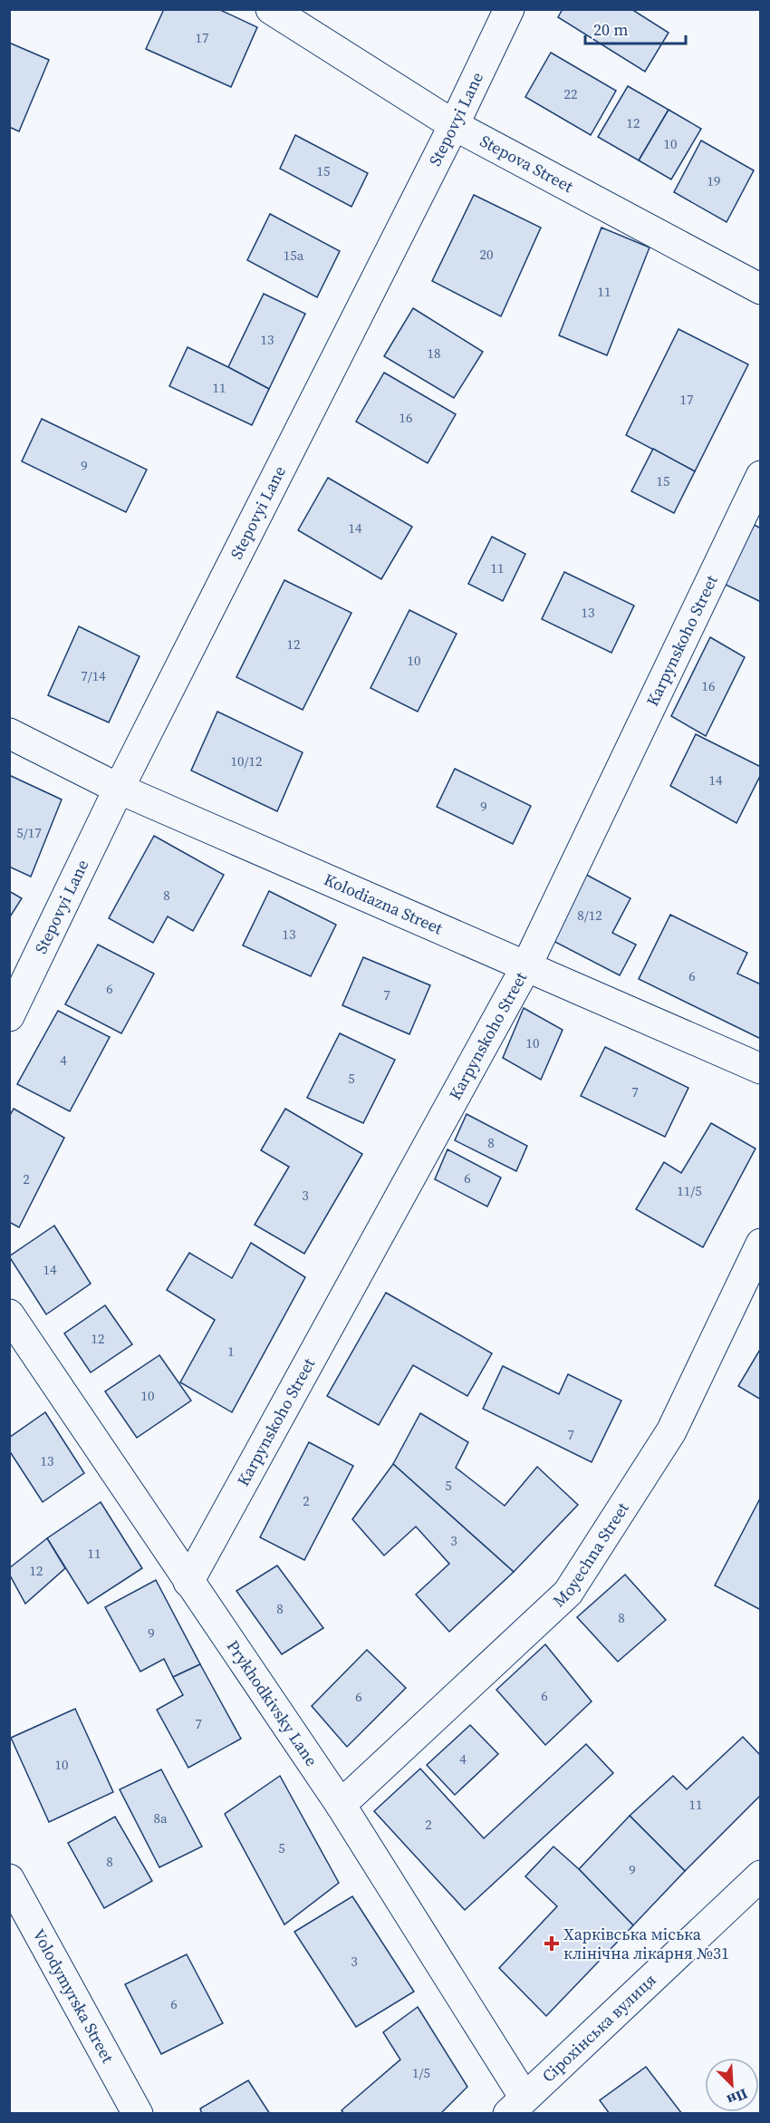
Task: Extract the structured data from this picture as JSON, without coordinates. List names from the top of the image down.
{
  "streets": {
    "street": [
      "Stepovyi Lane",
      "Stepova Street",
      "Karpynskoho Street",
      "Kolodiazna Street",
      "Moyechna Street",
      "Prykhodkivsky Lane",
      "Volodymyrska Street",
      "Сірохінська вулиця"
    ]
  },
  "crossings": [
    ["Stepovyi Lane", "Stepova Street"],
    ["Stepovyi Lane", "Kolodiazna Street"],
    ["Karpynskoho Street", "Kolodiazna Street"],
    ["Karpynskoho Street", "Prykhodkivsky Lane"],
    ["Moyechna Street", "Prykhodkivsky Lane"],
    ["Prykhodkivsky Lane", "Сірохінська вулиця"]
  ],
  "places": {
    "health": ["Харківська міська клінічна лікарня №31"]
  },
  "house_numbers": [
    "17",
    "22",
    "12",
    "10",
    "15",
    "19",
    "20",
    "15а",
    "11",
    "13",
    "18",
    "11",
    "17",
    "16",
    "9",
    "15",
    "14",
    "11",
    "13",
    "12",
    "10",
    "7/14",
    "16",
    "10/12",
    "14",
    "9",
    "5/17",
    "8",
    "8/12",
    "13",
    "6",
    "6",
    "7",
    "10",
    "4",
    "5",
    "7",
    "8",
    "6",
    "2",
    "11/5",
    "3",
    "14",
    "12",
    "1",
    "10",
    "7",
    "13",
    "5",
    "2",
    "3",
    "11",
    "12",
    "8",
    "8",
    "9",
    "6",
    "6",
    "7",
    "4",
    "10",
    "11",
    "8а",
    "2",
    "5",
    "8",
    "9",
    "3",
    "6",
    "1/5"
  ],
  "scale_bar": "20 m",
  "north": "bottom right"
}
